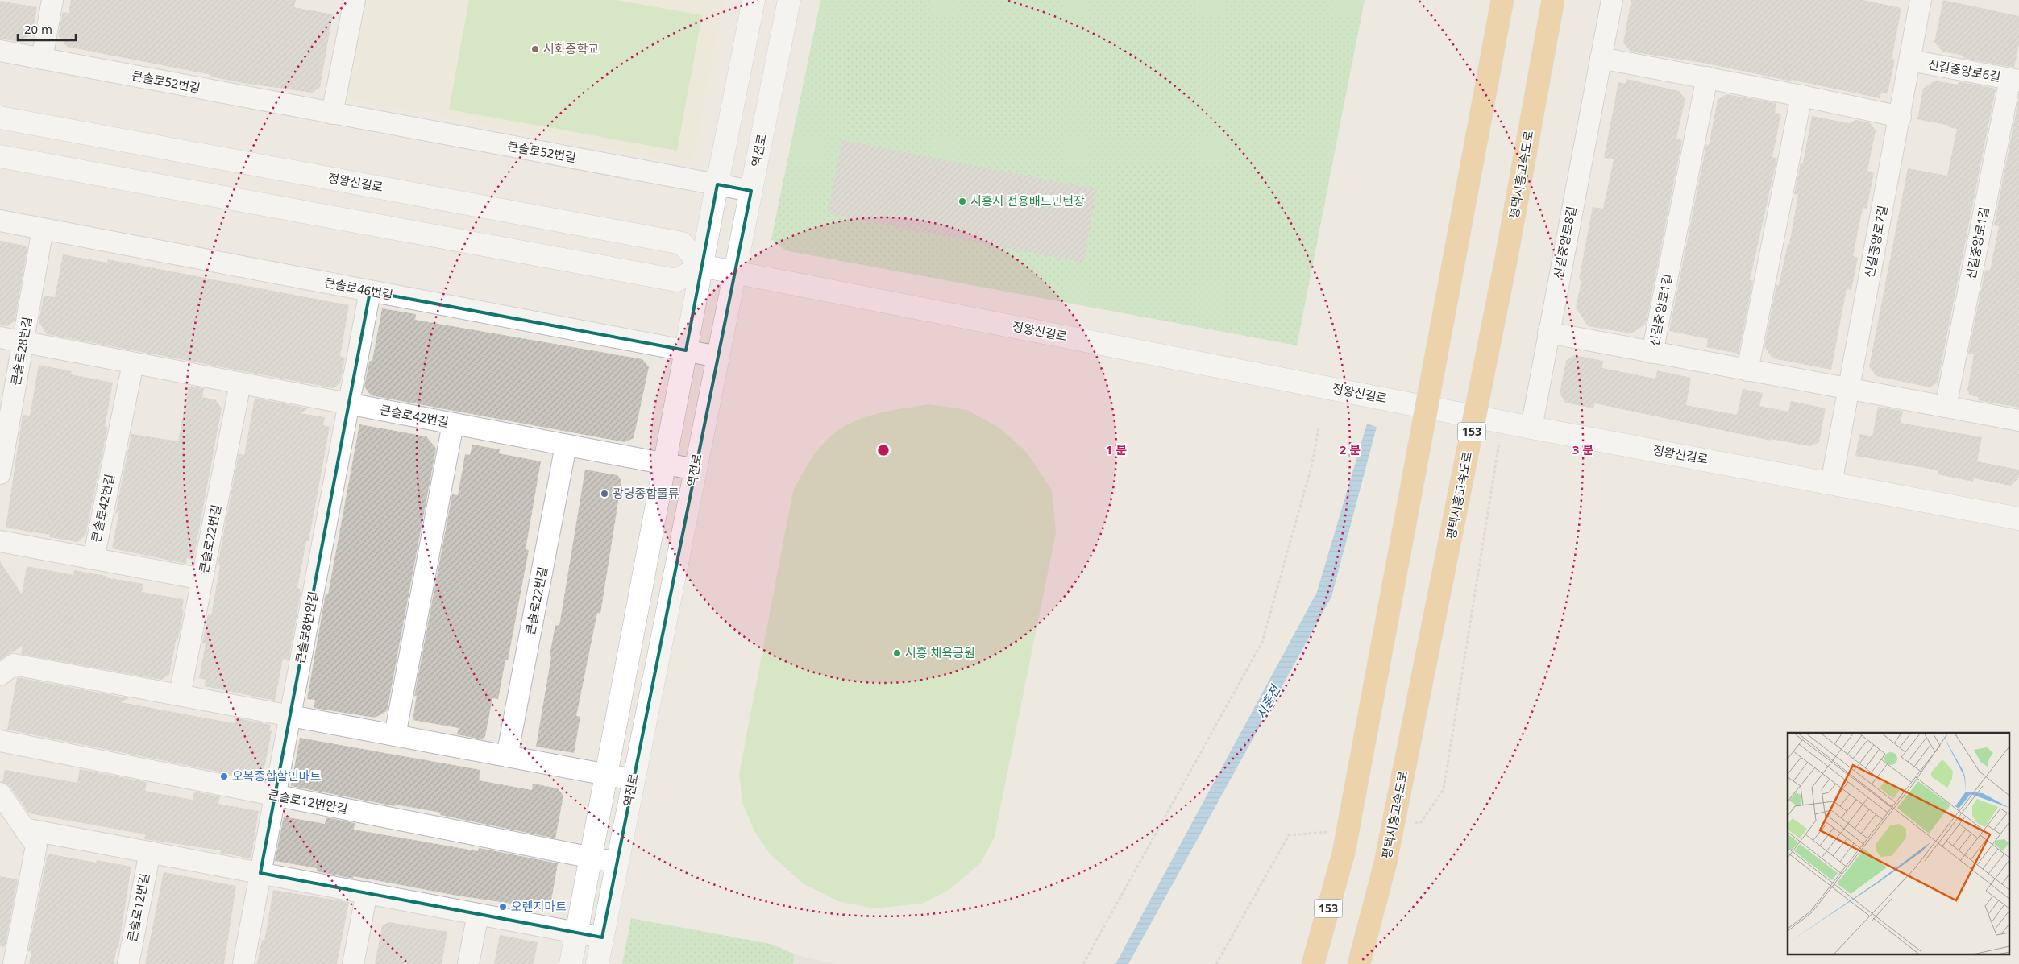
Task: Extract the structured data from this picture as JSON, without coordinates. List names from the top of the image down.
{
  "streets": {
    "highway": ["평택시흥고속도로", "153"],
    "street": [
      "신길중앙로6길",
      "큰솔로52번길",
      "역전로",
      "정왕신길로",
      "신길중앙로7길",
      "신길중앙로8길",
      "신길중앙로1길",
      "큰솔로46번길",
      "큰솔로28번길",
      "큰솔로42번길",
      "큰솔로22번길",
      "큰솔로8번안길",
      "큰솔로12번안길",
      "큰솔로12번길"
    ]
  },
  "crossings": [
    ["신길중앙로6길", "신길중앙로7길"],
    ["신길중앙로6길", "신길중앙로1길"],
    ["큰솔로52번길", "역전로"],
    ["역전로", "정왕신길로"],
    ["역전로", "큰솔로46번길"],
    ["역전로", "큰솔로42번길"],
    ["역전로", "큰솔로12번안길"],
    ["정왕신길로", "신길중앙로7길"],
    ["정왕신길로", "신길중앙로8길"],
    ["신길중앙로7길", "신길중앙로1길"],
    ["신길중앙로8길", "신길중앙로1길"],
    ["큰솔로46번길", "큰솔로28번길"],
    ["큰솔로46번길", "큰솔로8번안길"],
    ["큰솔로28번길", "큰솔로42번길"],
    ["큰솔로42번길", "큰솔로22번길"],
    ["큰솔로42번길", "큰솔로8번안길"],
    ["큰솔로8번안길", "큰솔로12번안길"]
  ],
  "water": ["시흥천"],
  "places": [
    "시화중학교",
    "시흥시 전용배드민턴장",
    "광명종합물류",
    "시흥 체육공원",
    "오복종합할인마트",
    "오렌지마트"
  ],
  "scale_bar": "20 m",
  "rings": ["1 분", "2 분", "3 분"]
}
